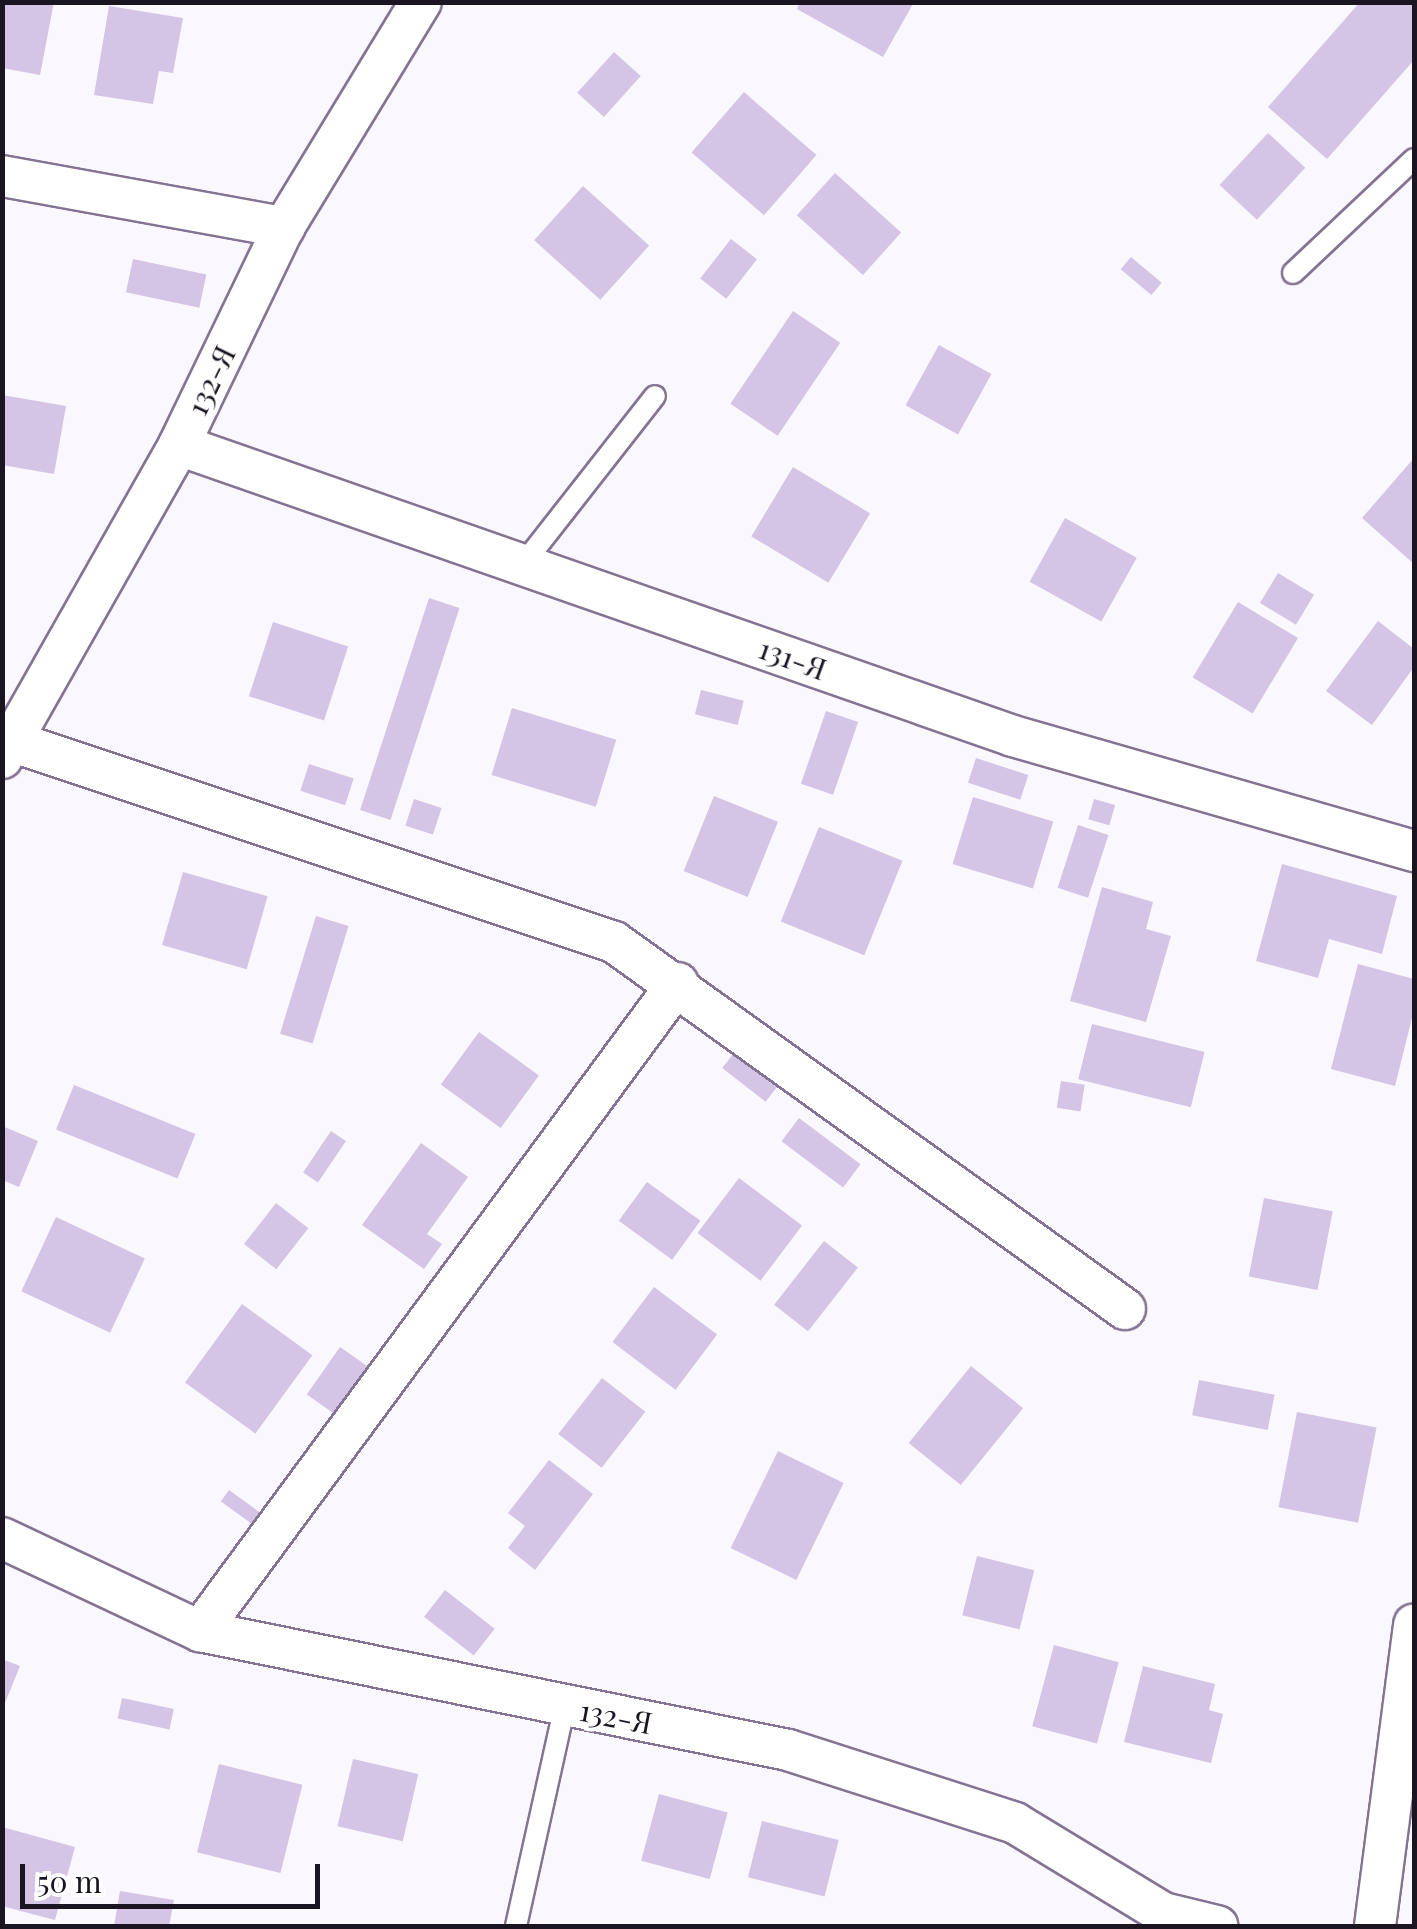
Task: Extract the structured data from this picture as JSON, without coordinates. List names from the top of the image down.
{
  "streets": {
    "street": ["132-Я", "131-Я"]
  },
  "crossings": [
    ["132-Я", "131-Я"]
  ],
  "scale_bar": "50 m"
}
